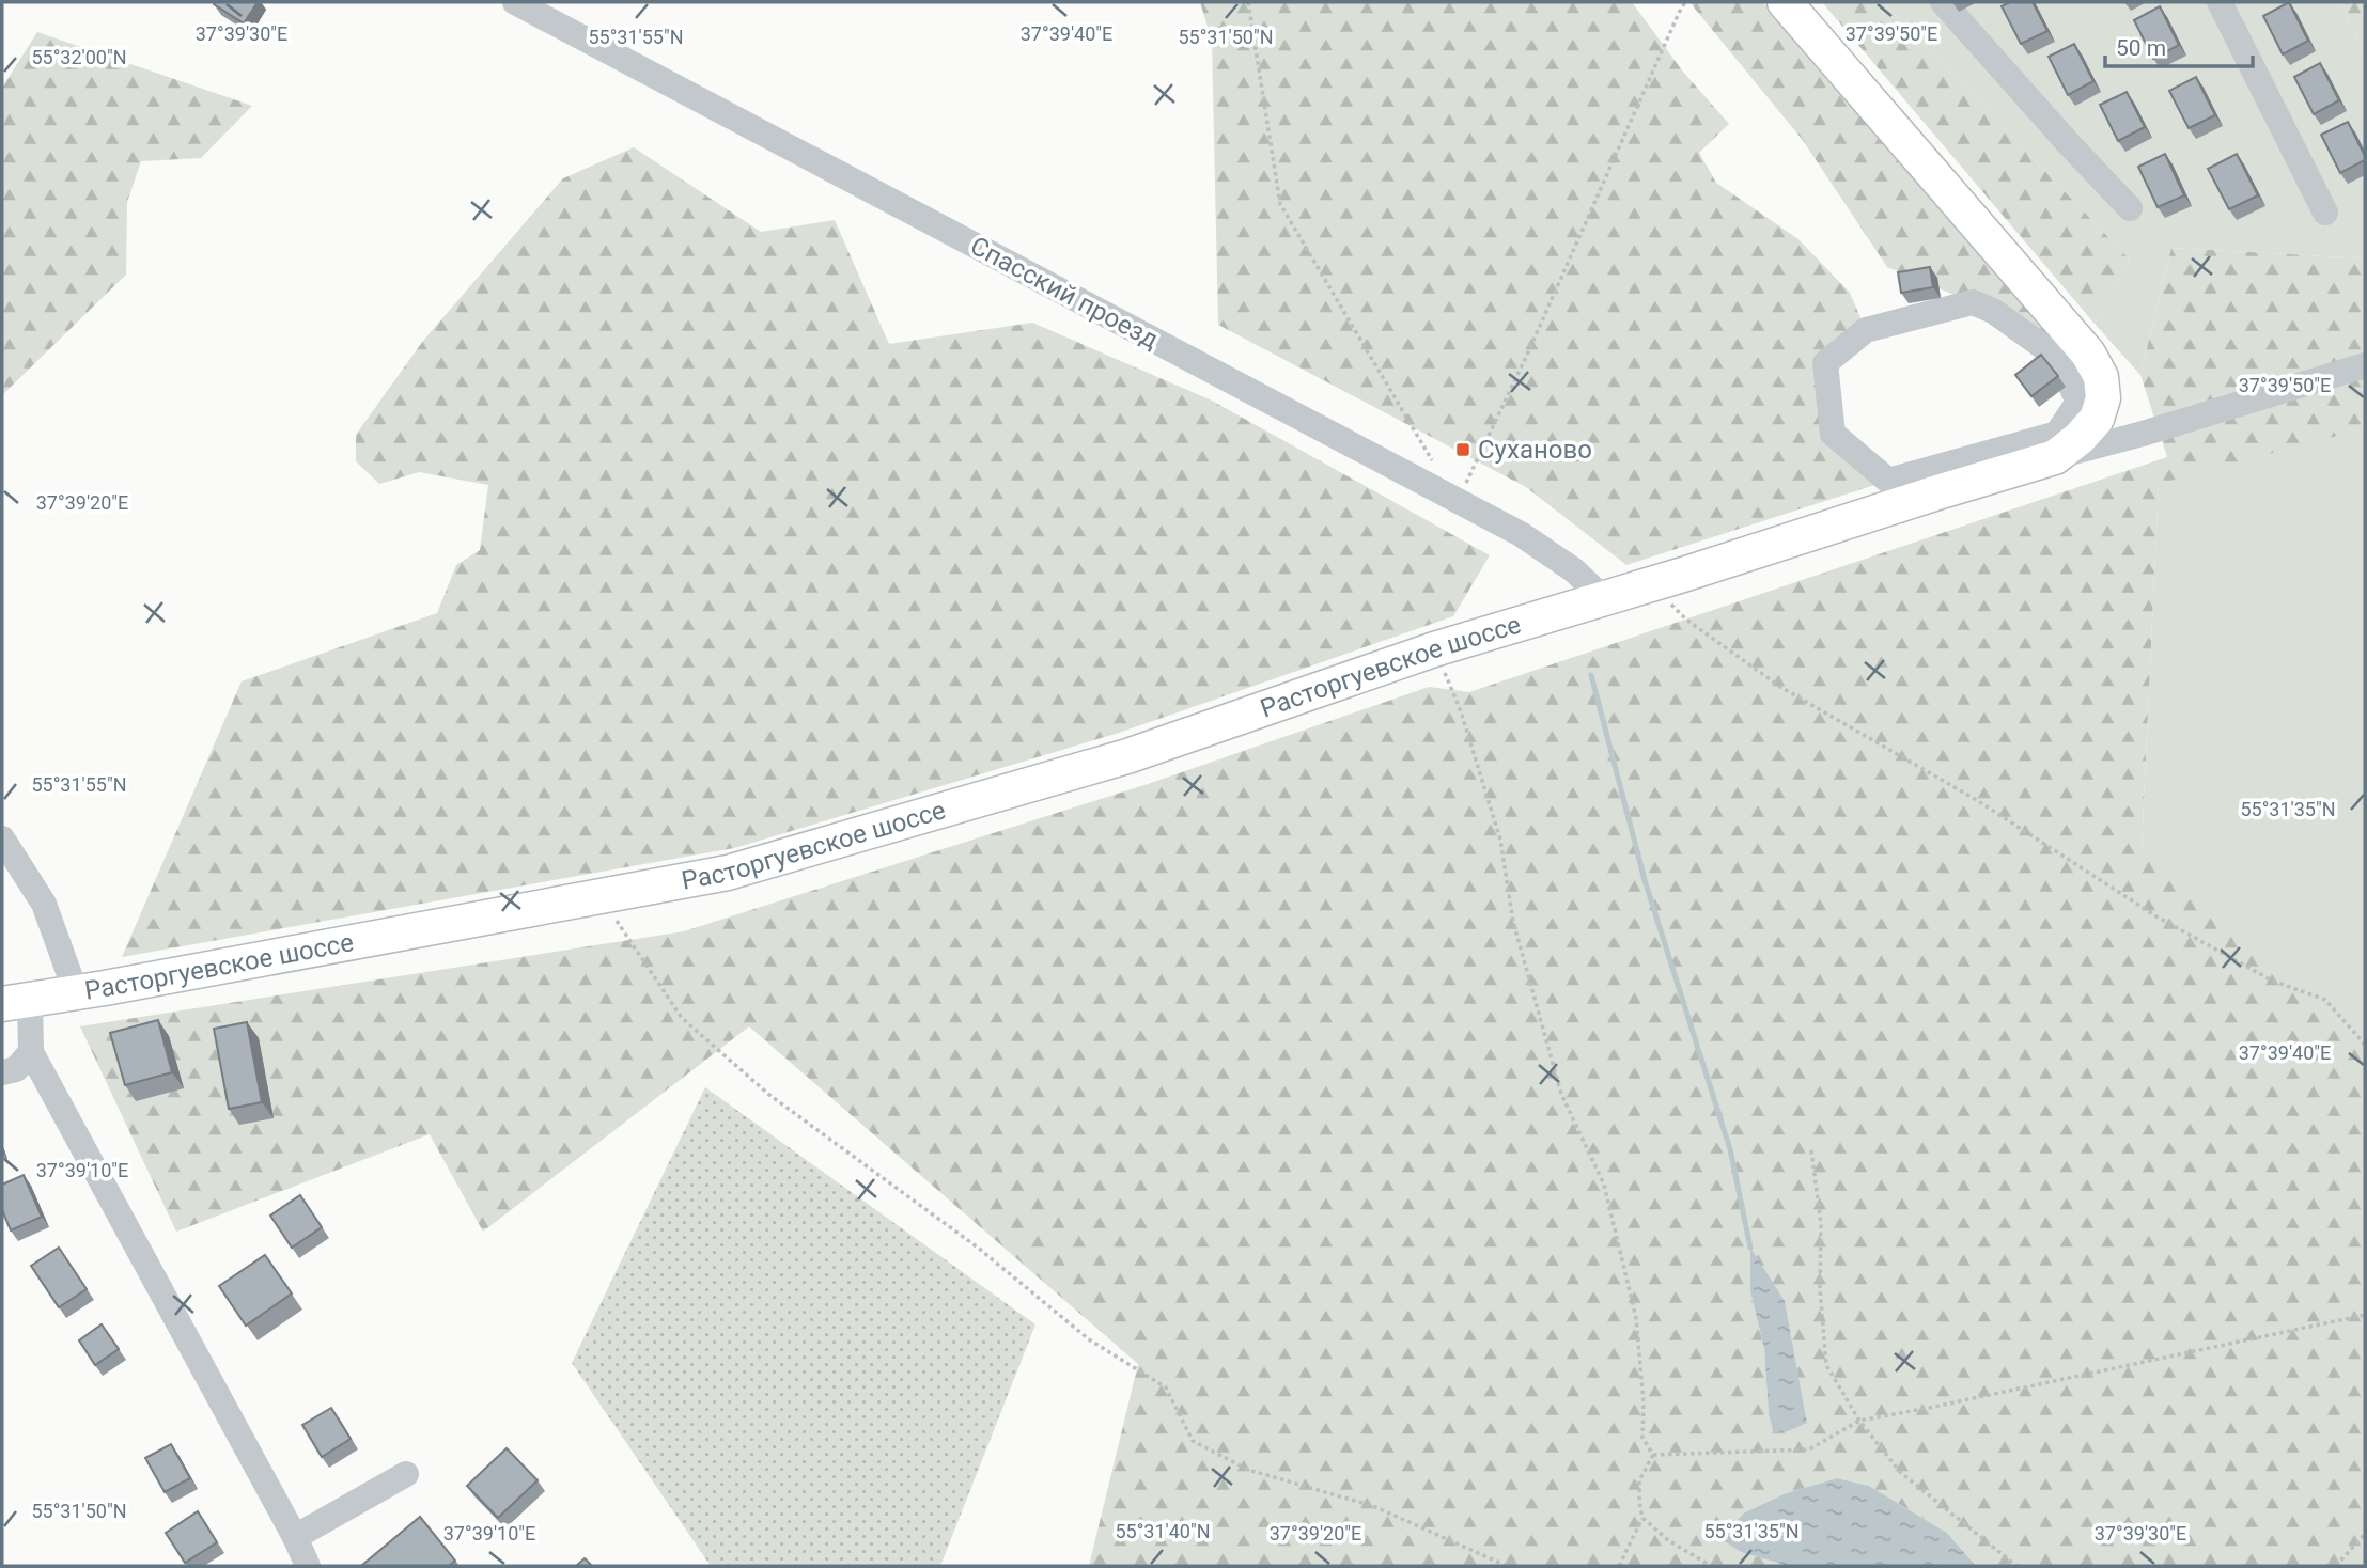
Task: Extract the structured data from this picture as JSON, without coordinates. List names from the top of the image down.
{
  "streets": {
    "main road": ["Расторгуевское шоссе"],
    "street": ["Спасский проезд"]
  },
  "crossings": [
    ["Спасский проезд", "Расторгуевское шоссе"]
  ],
  "places": {
    "transit": ["Суханово"]
  },
  "scale_bar": "50 m",
  "coordinates": [
    "37°39'30\"E",
    "37°39'40\"E",
    "37°39'50\"E",
    "55°31'55\"N",
    "55°31'50\"N",
    "55°32'00\"N",
    "37°39'20\"E",
    "55°31'35\"N",
    "37°39'10\"E",
    "55°31'40\"N"
  ]
}
